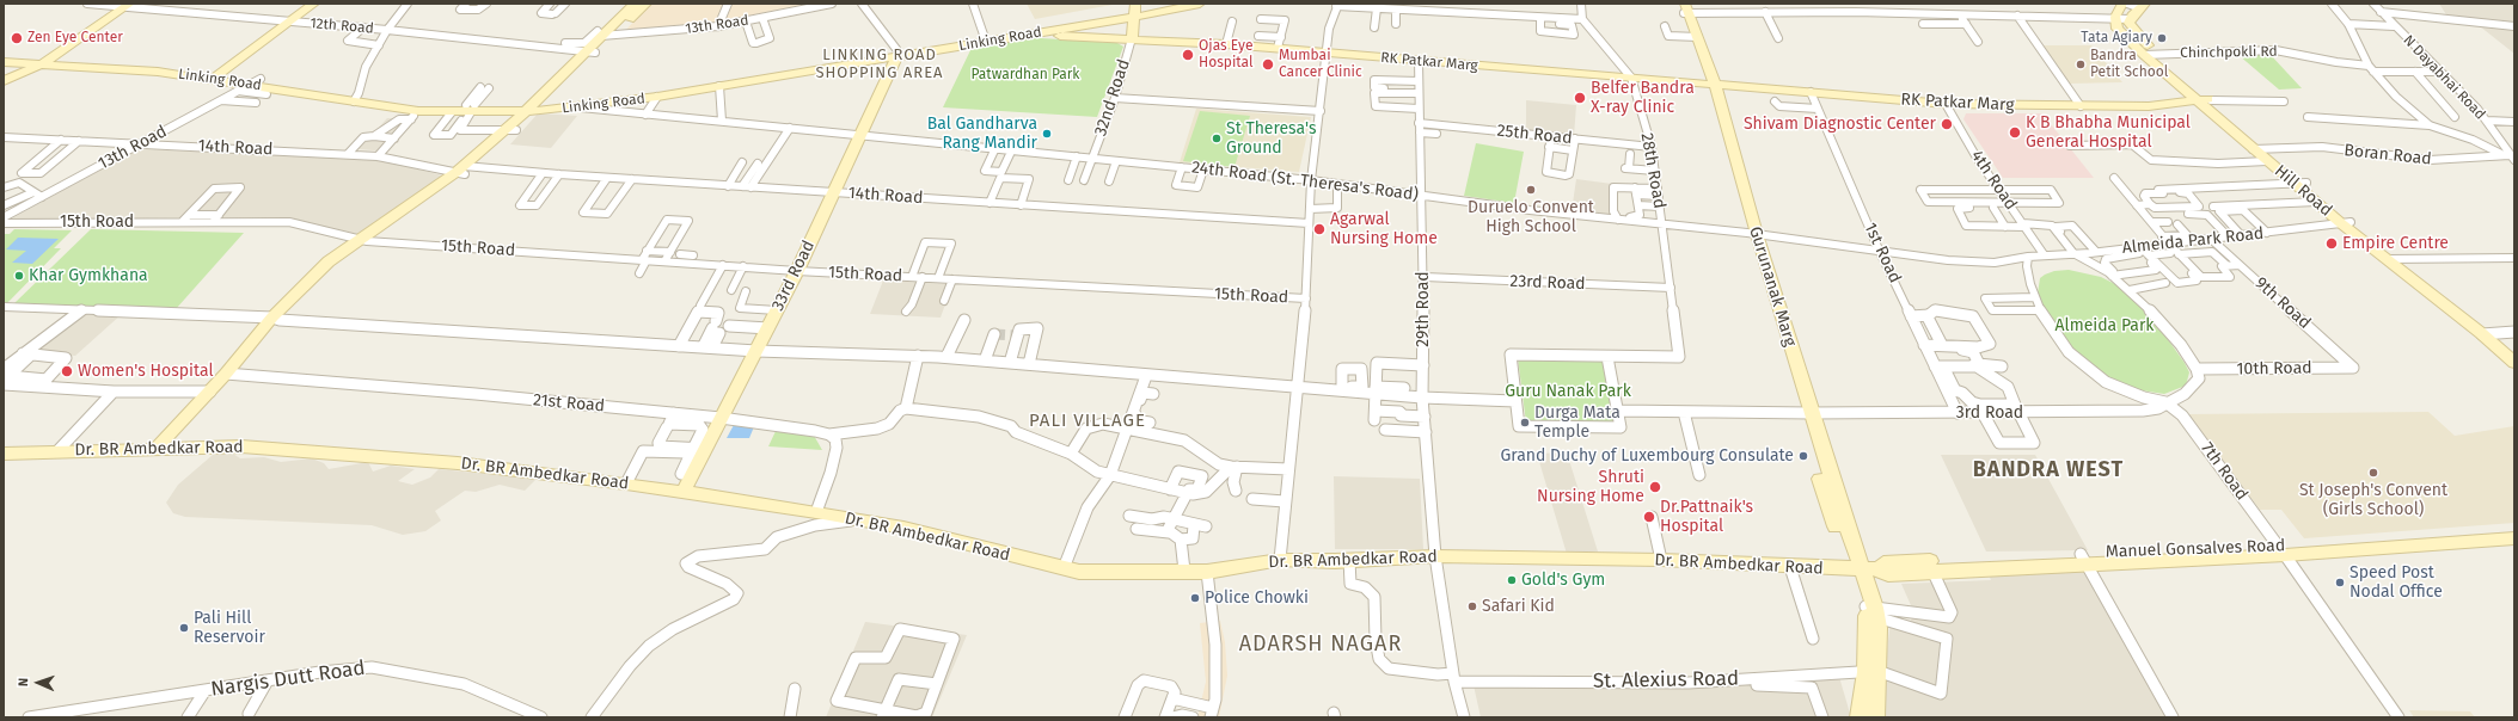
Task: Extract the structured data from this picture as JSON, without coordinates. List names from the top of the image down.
{
  "streets": {
    "main road": [
      "Linking Road",
      "RK Patkar Marg",
      "Hill Road",
      "33rd Road",
      "Gurunanak Marg",
      "Dr. BR Ambedkar Road",
      "Manuel Gonsalves Road"
    ],
    "street": [
      "13th Road",
      "12th Road",
      "Chinchpokli Rd",
      "N Dayabhai Road",
      "32nd Road",
      "25th Road",
      "14th Road",
      "Boran Road",
      "28th Road",
      "4th Road",
      "24th Road (St. Theresa's Road)",
      "15th Road",
      "Almeida Park Road",
      "1st Road",
      "23rd Road",
      "9th Road",
      "29th Road",
      "10th Road",
      "21st Road",
      "3rd Road",
      "7th Road",
      "Nargis Dutt Road",
      "St. Alexius Road"
    ]
  },
  "crossings": [
    ["13th Road", "Linking Road"],
    ["13th Road", "14th Road"],
    ["13th Road", "15th Road"],
    ["Linking Road", "RK Patkar Marg"],
    ["Linking Road", "33rd Road"],
    ["Chinchpokli Rd", "N Dayabhai Road"],
    ["Chinchpokli Rd", "Hill Road"],
    ["RK Patkar Marg", "32nd Road"],
    ["RK Patkar Marg", "28th Road"],
    ["RK Patkar Marg", "4th Road"],
    ["RK Patkar Marg", "Hill Road"],
    ["RK Patkar Marg", "1st Road"],
    ["RK Patkar Marg", "Gurunanak Marg"],
    ["RK Patkar Marg", "29th Road"],
    ["N Dayabhai Road", "Boran Road"],
    ["32nd Road", "24th Road (St. Theresa's Road)"],
    ["25th Road", "28th Road"],
    ["25th Road", "29th Road"],
    ["14th Road", "33rd Road"],
    ["Boran Road", "Hill Road"],
    ["28th Road", "24th Road (St. Theresa's Road)"],
    ["28th Road", "23rd Road"],
    ["4th Road", "Almeida Park Road"],
    ["24th Road (St. Theresa's Road)", "Gurunanak Marg"],
    ["24th Road (St. Theresa's Road)", "29th Road"],
    ["Hill Road", "Almeida Park Road"],
    ["15th Road", "33rd Road"],
    ["Almeida Park Road", "9th Road"],
    ["1st Road", "3rd Road"],
    ["33rd Road", "21st Road"],
    ["33rd Road", "Dr. BR Ambedkar Road"],
    ["23rd Road", "29th Road"],
    ["Gurunanak Marg", "3rd Road"],
    ["Gurunanak Marg", "Dr. BR Ambedkar Road"],
    ["Gurunanak Marg", "Manuel Gonsalves Road"],
    ["Gurunanak Marg", "St. Alexius Road"],
    ["9th Road", "10th Road"],
    ["29th Road", "Dr. BR Ambedkar Road"],
    ["29th Road", "St. Alexius Road"],
    ["10th Road", "3rd Road"],
    ["3rd Road", "7th Road"],
    ["Dr. BR Ambedkar Road", "Manuel Gonsalves Road"],
    ["Dr. BR Ambedkar Road", "St. Alexius Road"],
    ["7th Road", "Manuel Gonsalves Road"]
  ],
  "districts": [
    "LINKING ROAD SHOPPING AREA",
    "PALI VILLAGE",
    "BANDRA WEST",
    "ADARSH NAGAR"
  ],
  "parks": ["Patwardhan Park", "Almeida Park", "Guru Nanak Park"],
  "places": [
    "Zen Eye Center",
    "Tata Agiary",
    "Ojas Eye Hospital",
    "Mumbai Cancer Clinic",
    "Bandra Petit School",
    "Belfer Bandra X-ray Clinic",
    "Shivam Diagnostic Center",
    "K B Bhabha Municipal General Hospital",
    "Bal Gandharva Rang Mandir",
    "St Theresa's Ground",
    "Duruelo Convent High School",
    "Agarwal Nursing Home",
    "Empire Centre",
    "Khar Gymkhana",
    "Women's Hospital",
    "Durga Mata Temple",
    "Grand Duchy of Luxembourg Consulate",
    "St Joseph's Convent (Girls School)",
    "Shruti Nursing Home",
    "Dr.Pattnaik's Hospital",
    "Gold's Gym",
    "Speed Post Nodal Office",
    "Police Chowki",
    "Safari Kid",
    "Pali Hill Reservoir"
  ],
  "north": "left"
}
